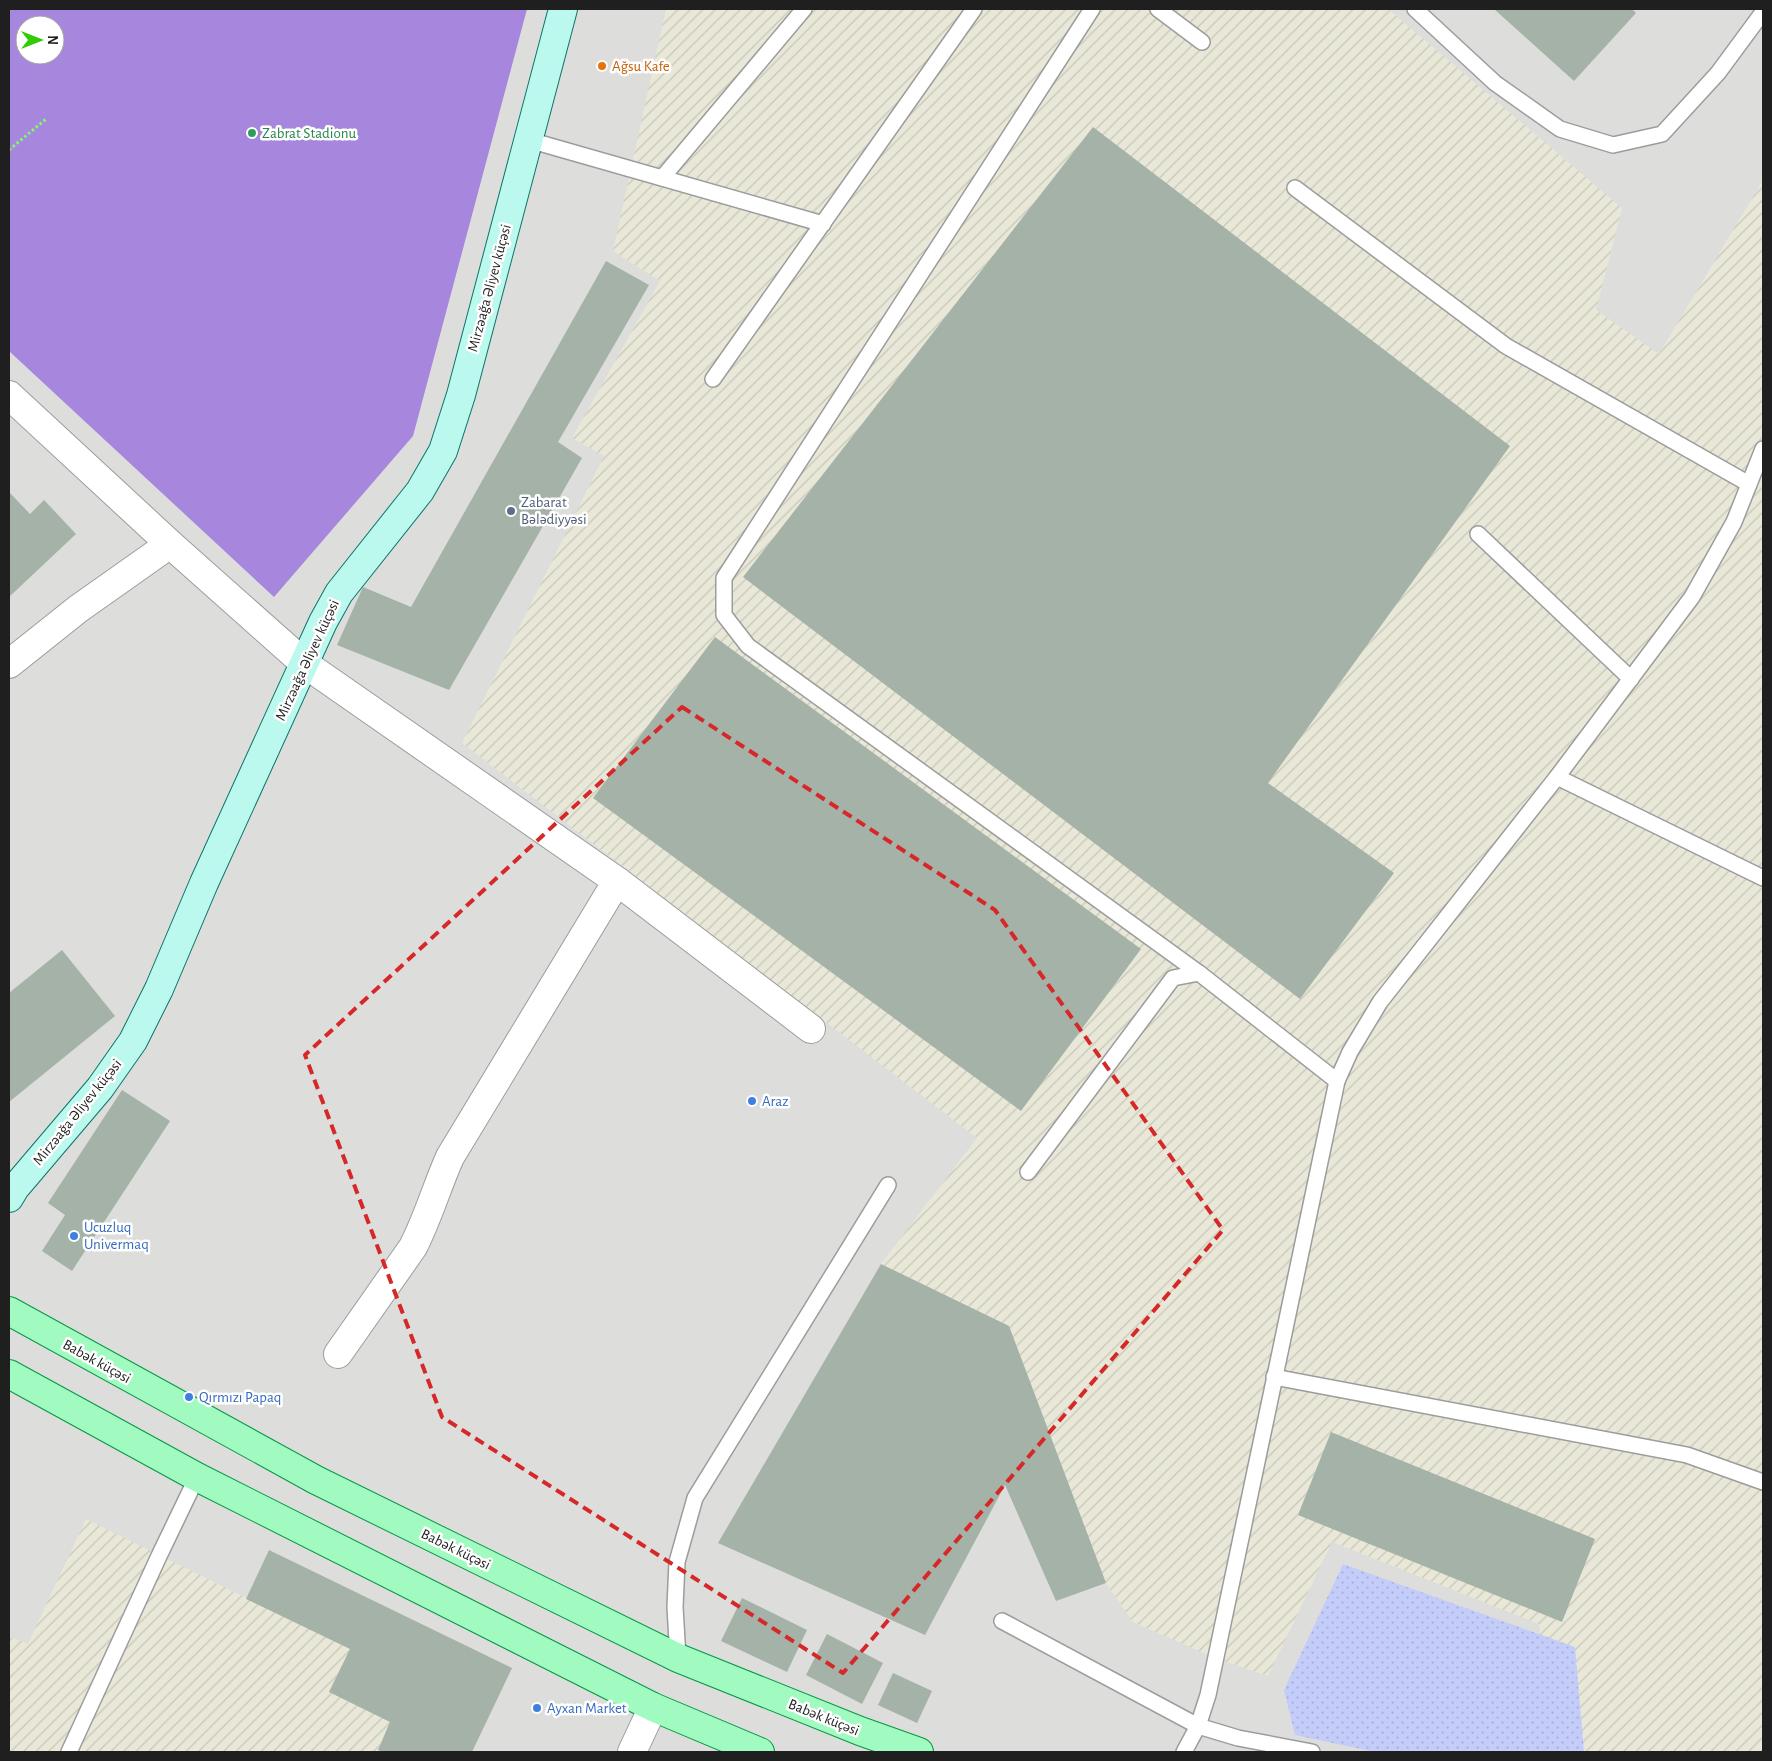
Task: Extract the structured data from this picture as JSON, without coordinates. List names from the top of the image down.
{
  "streets": {
    "main road": ["Babək küçəsi"],
    "street": ["Mirzəağa Əliyev küçəsi"]
  },
  "places": [
    "Ağsu Kafe",
    "Zabrat Stadionu",
    "Zabarat Bələdiyyəsi",
    "Araz",
    "Ucuzluq Univermaq",
    "Qırmızı Papaq",
    "Ayxan Market"
  ],
  "north": "right"
}
